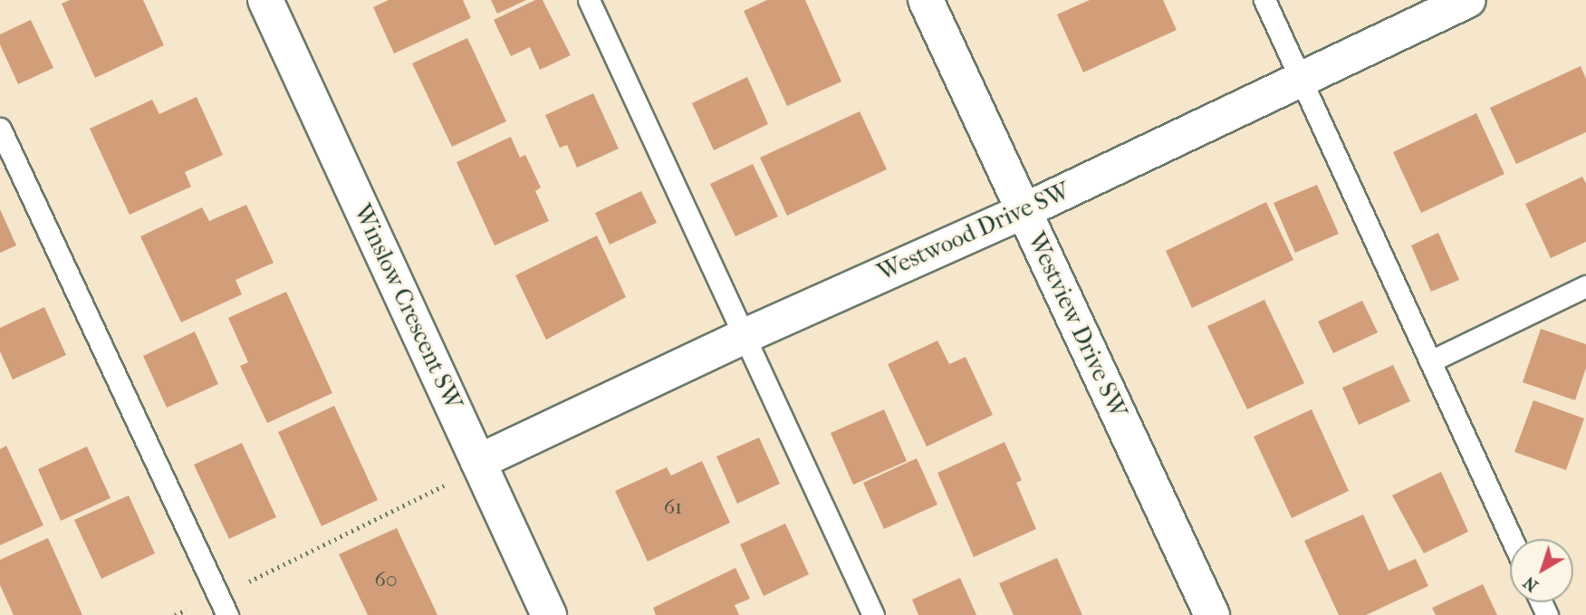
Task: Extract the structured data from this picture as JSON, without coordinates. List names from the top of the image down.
{
  "streets": {
    "street": ["Westwood Drive SW", "Winslow Crescent SW", "Westview Drive SW"]
  },
  "crossings": [
    ["Westwood Drive SW", "Winslow Crescent SW"],
    ["Westwood Drive SW", "Westview Drive SW"]
  ],
  "house_numbers": ["61", "60"],
  "north": "bottom left"
}
